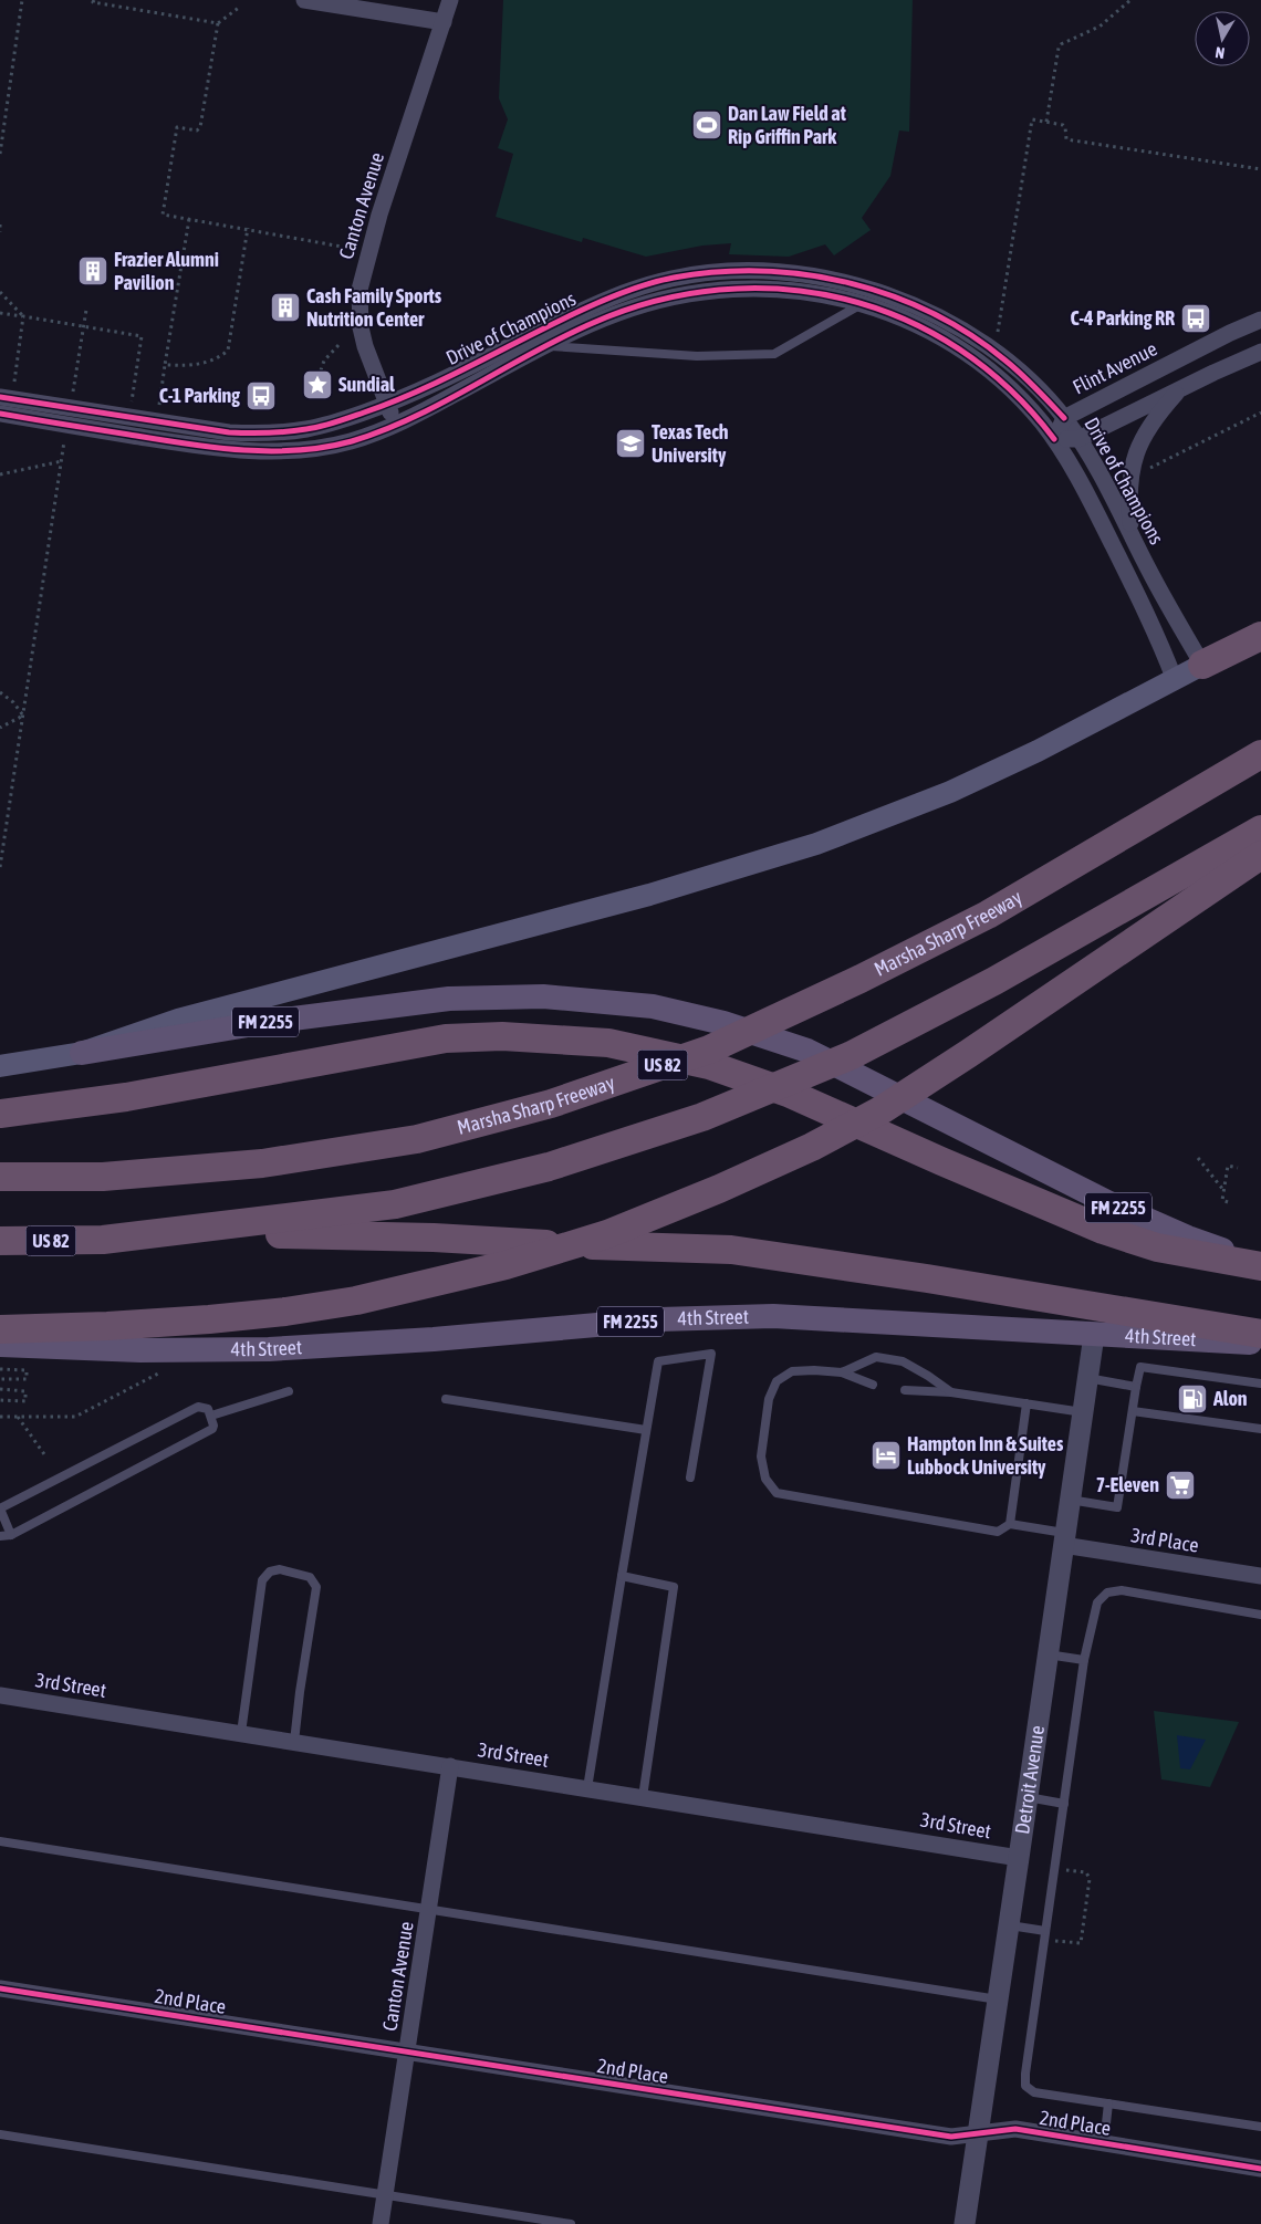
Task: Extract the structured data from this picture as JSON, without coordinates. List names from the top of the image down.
{
  "streets": {
    "highway": ["Marsha Sharp Freeway", "US 82"],
    "main road": ["FM 2255", "4th Street"],
    "street": [
      "Canton Avenue",
      "Drive of Champions",
      "Flint Avenue",
      "3rd Place",
      "3rd Street",
      "Detroit Avenue",
      "2nd Place"
    ]
  },
  "crossings": [
    ["Canton Avenue", "Drive of Champions"],
    ["Canton Avenue", "3rd Street"],
    ["Canton Avenue", "2nd Place"],
    ["Drive of Champions", "Flint Avenue"],
    ["4th Street", "Detroit Avenue"],
    ["3rd Place", "Detroit Avenue"],
    ["3rd Street", "Detroit Avenue"],
    ["Detroit Avenue", "2nd Place"]
  ],
  "places": {
    "sports": ["Dan Law Field at Rip Griffin Park"],
    "building": ["Frazier Alumni Pavilion", "Cash Family Sports Nutrition Center"],
    "bus stop": ["C-4 Parking RR", "C-1 Parking"],
    "place": ["Sundial"],
    "school or university": ["Texas Tech University"],
    "fuel station": ["Alon"],
    "hotel": ["Hampton Inn & Suites Lubbock University"],
    "supermarket": ["7-Eleven"]
  },
  "north": "bottom"
}
